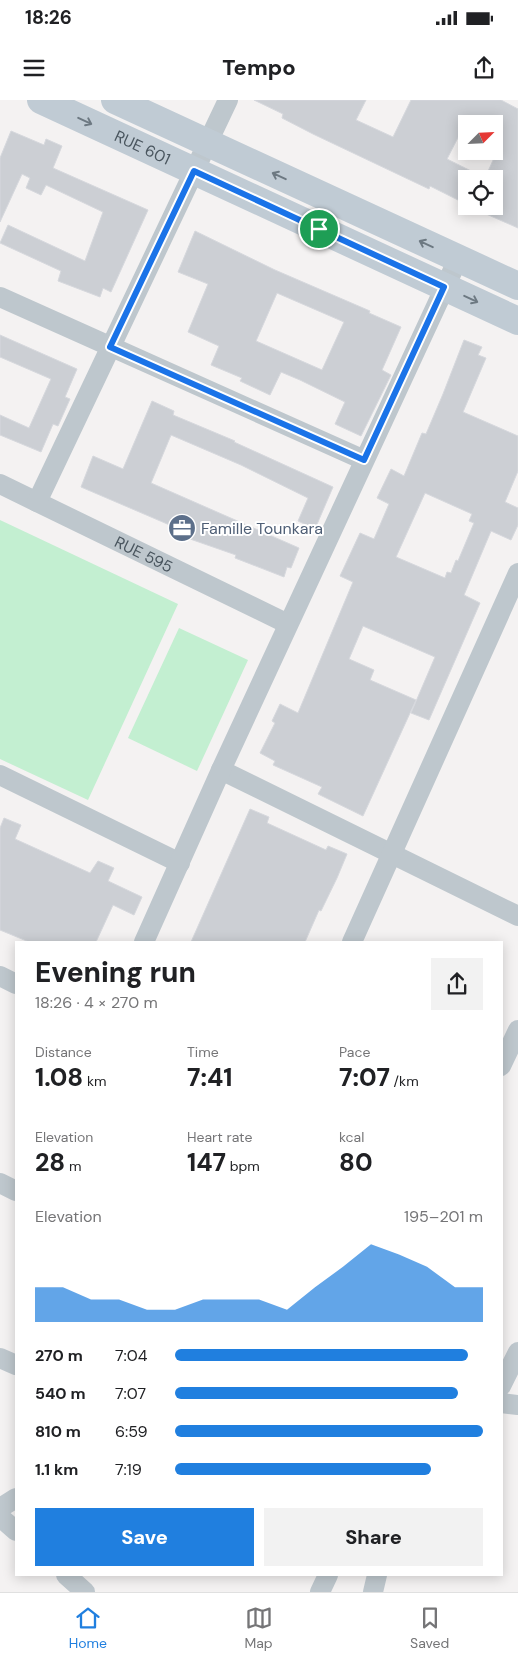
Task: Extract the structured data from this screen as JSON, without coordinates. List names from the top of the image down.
{
  "streets": {
    "street": ["RUE 601", "RUE 595"]
  },
  "places": {
    "office": ["Famille Tounkara"]
  },
  "north": "top right",
  "page": {
    "status": "18:26",
    "header": "Tempo",
    "heading": ["Evening run", "18:26 · 4 × 270 m"],
    "stats": [
      ["Distance", "1.08 km"],
      ["Time", "7:41"],
      ["Pace", "7:07 /km"],
      ["Elevation", "28 m"],
      ["Heart rate", "147 bpm"],
      ["kcal", "80"]
    ],
    "chart": ["Elevation", "195–201 m"],
    "list": [
      {
        "name": "270 m",
        "note": "7:04"
      },
      {
        "name": "540 m",
        "note": "7:07"
      },
      {
        "name": "810 m",
        "note": "6:59"
      },
      {
        "name": "1.1 km",
        "note": "7:19"
      }
    ],
    "buttons": ["Save", "Share"],
    "tabs": ["Home", "Map", "Saved"]
  }
}
